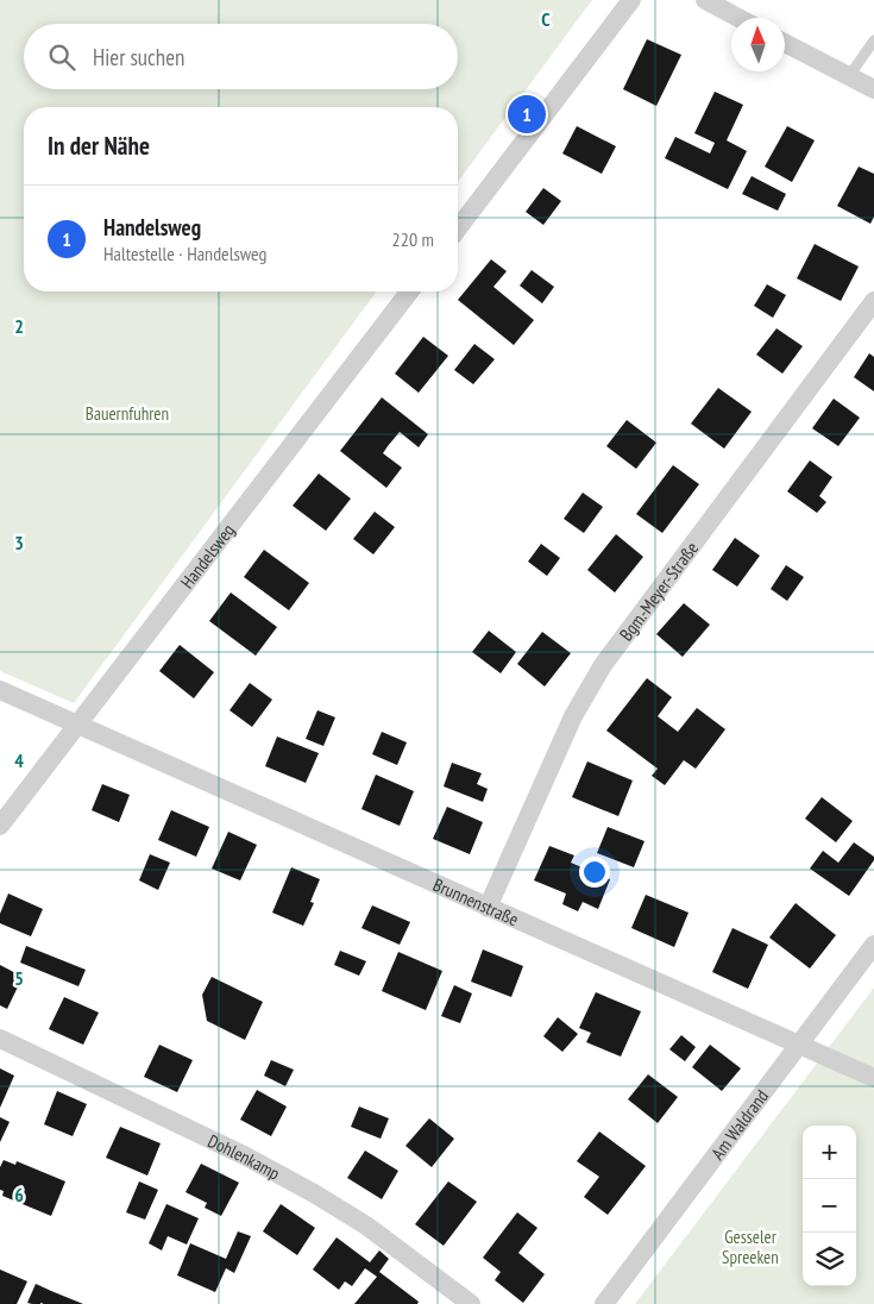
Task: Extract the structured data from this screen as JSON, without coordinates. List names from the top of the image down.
{
  "streets": {
    "street": [
      "Handelsweg",
      "Bgm.-Meyer-Straße",
      "Brunnenstraße",
      "Am Waldrand",
      "Dohlenkamp"
    ]
  },
  "crossings": [
    ["Handelsweg", "Brunnenstraße"],
    ["Bgm.-Meyer-Straße", "Brunnenstraße"],
    ["Brunnenstraße", "Am Waldrand"]
  ],
  "parks": ["Bauernfuhren", "Gesseler Spreeken"],
  "north": "top",
  "page": {
    "search": "Hier suchen",
    "pins": "1",
    "heading": "In der Nähe",
    "list": [
      {
        "mark": "1",
        "name": "Handelsweg",
        "note": "Haltestelle · Handelsweg",
        "value": "220 m"
      }
    ],
    "map_buttons": ["+", "−"]
  },
  "grid": {
    "columns": ["C"],
    "rows": [
      "2",
      "3",
      "4",
      "5",
      "6"
    ]
  }
}
